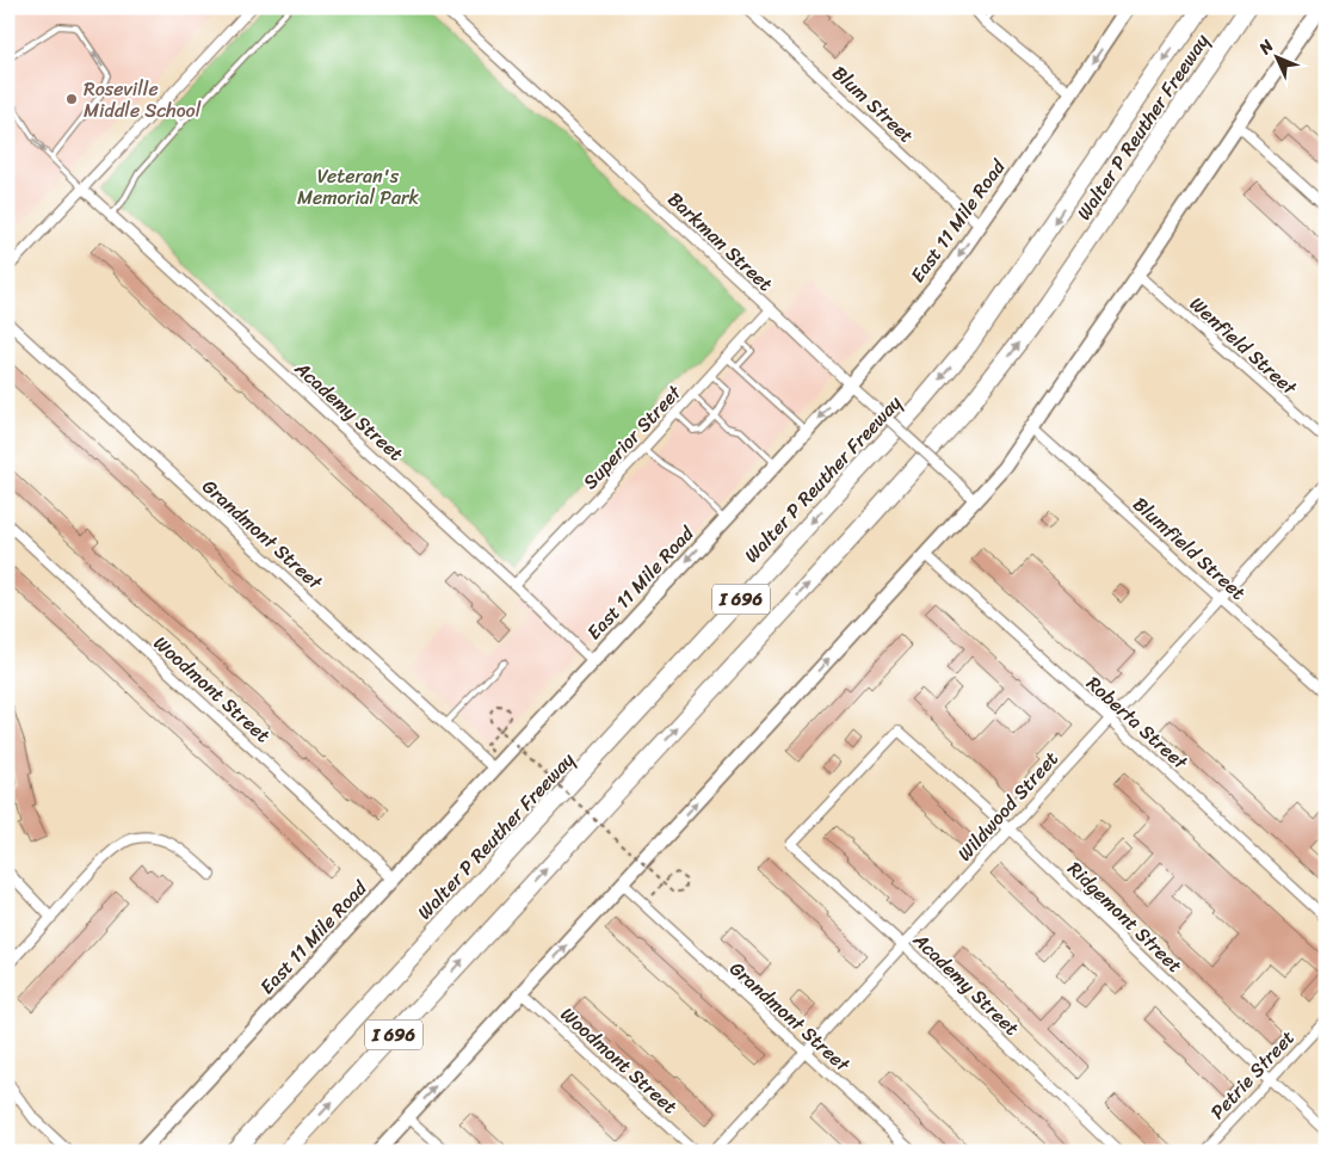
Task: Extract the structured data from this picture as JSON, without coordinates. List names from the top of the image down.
{
  "streets": {
    "highway": ["Walter P Reuther Freeway", "I 696"],
    "main road": ["East 11 Mile Road"],
    "street": [
      "Blum Street",
      "Barkman Street",
      "Wenfield Street",
      "Academy Street",
      "Superior Street",
      "Grandmont Street",
      "Blumfield Street",
      "Woodmont Street",
      "Roberta Street",
      "Wildwood Street",
      "Ridgemont Street",
      "Petrie Street"
    ]
  },
  "crossings": [
    ["Blum Street", "East 11 Mile Road"],
    ["East 11 Mile Road", "Barkman Street"],
    ["East 11 Mile Road", "Academy Street"],
    ["East 11 Mile Road", "Grandmont Street"],
    ["East 11 Mile Road", "Woodmont Street"],
    ["Barkman Street", "Superior Street"],
    ["Academy Street", "Superior Street"],
    ["Academy Street", "Wildwood Street"],
    ["Academy Street", "Ridgemont Street"],
    ["Grandmont Street", "Wildwood Street"],
    ["Blumfield Street", "Wildwood Street"],
    ["Roberta Street", "Wildwood Street"],
    ["Wildwood Street", "Ridgemont Street"],
    ["Ridgemont Street", "Petrie Street"]
  ],
  "one_way": ["East 11 Mile Road"],
  "parks": ["Veteran's Memorial Park"],
  "places": ["Roseville Middle School"],
  "north": "top left"
}
